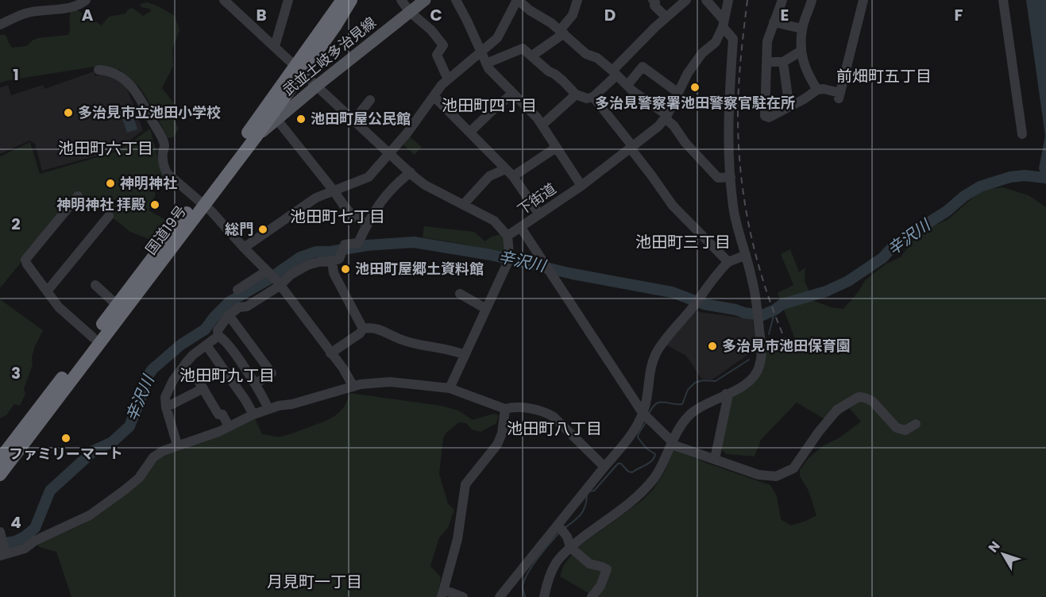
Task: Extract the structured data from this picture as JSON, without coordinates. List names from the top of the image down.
{
  "streets": {
    "highway": ["国道19号"],
    "main road": ["武並土岐多治見線"],
    "street": ["下街道"]
  },
  "crossings": [
    ["武並土岐多治見線", "国道19号"]
  ],
  "districts": [
    "前畑町五丁目",
    "池田町四丁目",
    "池田町六丁目",
    "池田町七丁目",
    "池田町三丁目",
    "池田町九丁目",
    "池田町八丁目",
    "月見町一丁目"
  ],
  "water": ["辛沢川"],
  "places": [
    "多治見警察署池田警察官駐在所",
    "多治見市立池田小学校",
    "池田町屋公民館",
    "神明神社",
    "神明神社 拝殿",
    "総門",
    "池田町屋郷土資料館",
    "多治見市池田保育園",
    "ファミリーマート"
  ],
  "north": "top left",
  "grid": {
    "columns": [
      "A",
      "B",
      "C",
      "D",
      "E",
      "F"
    ],
    "rows": [
      "1",
      "2",
      "3",
      "4"
    ]
  }
}
